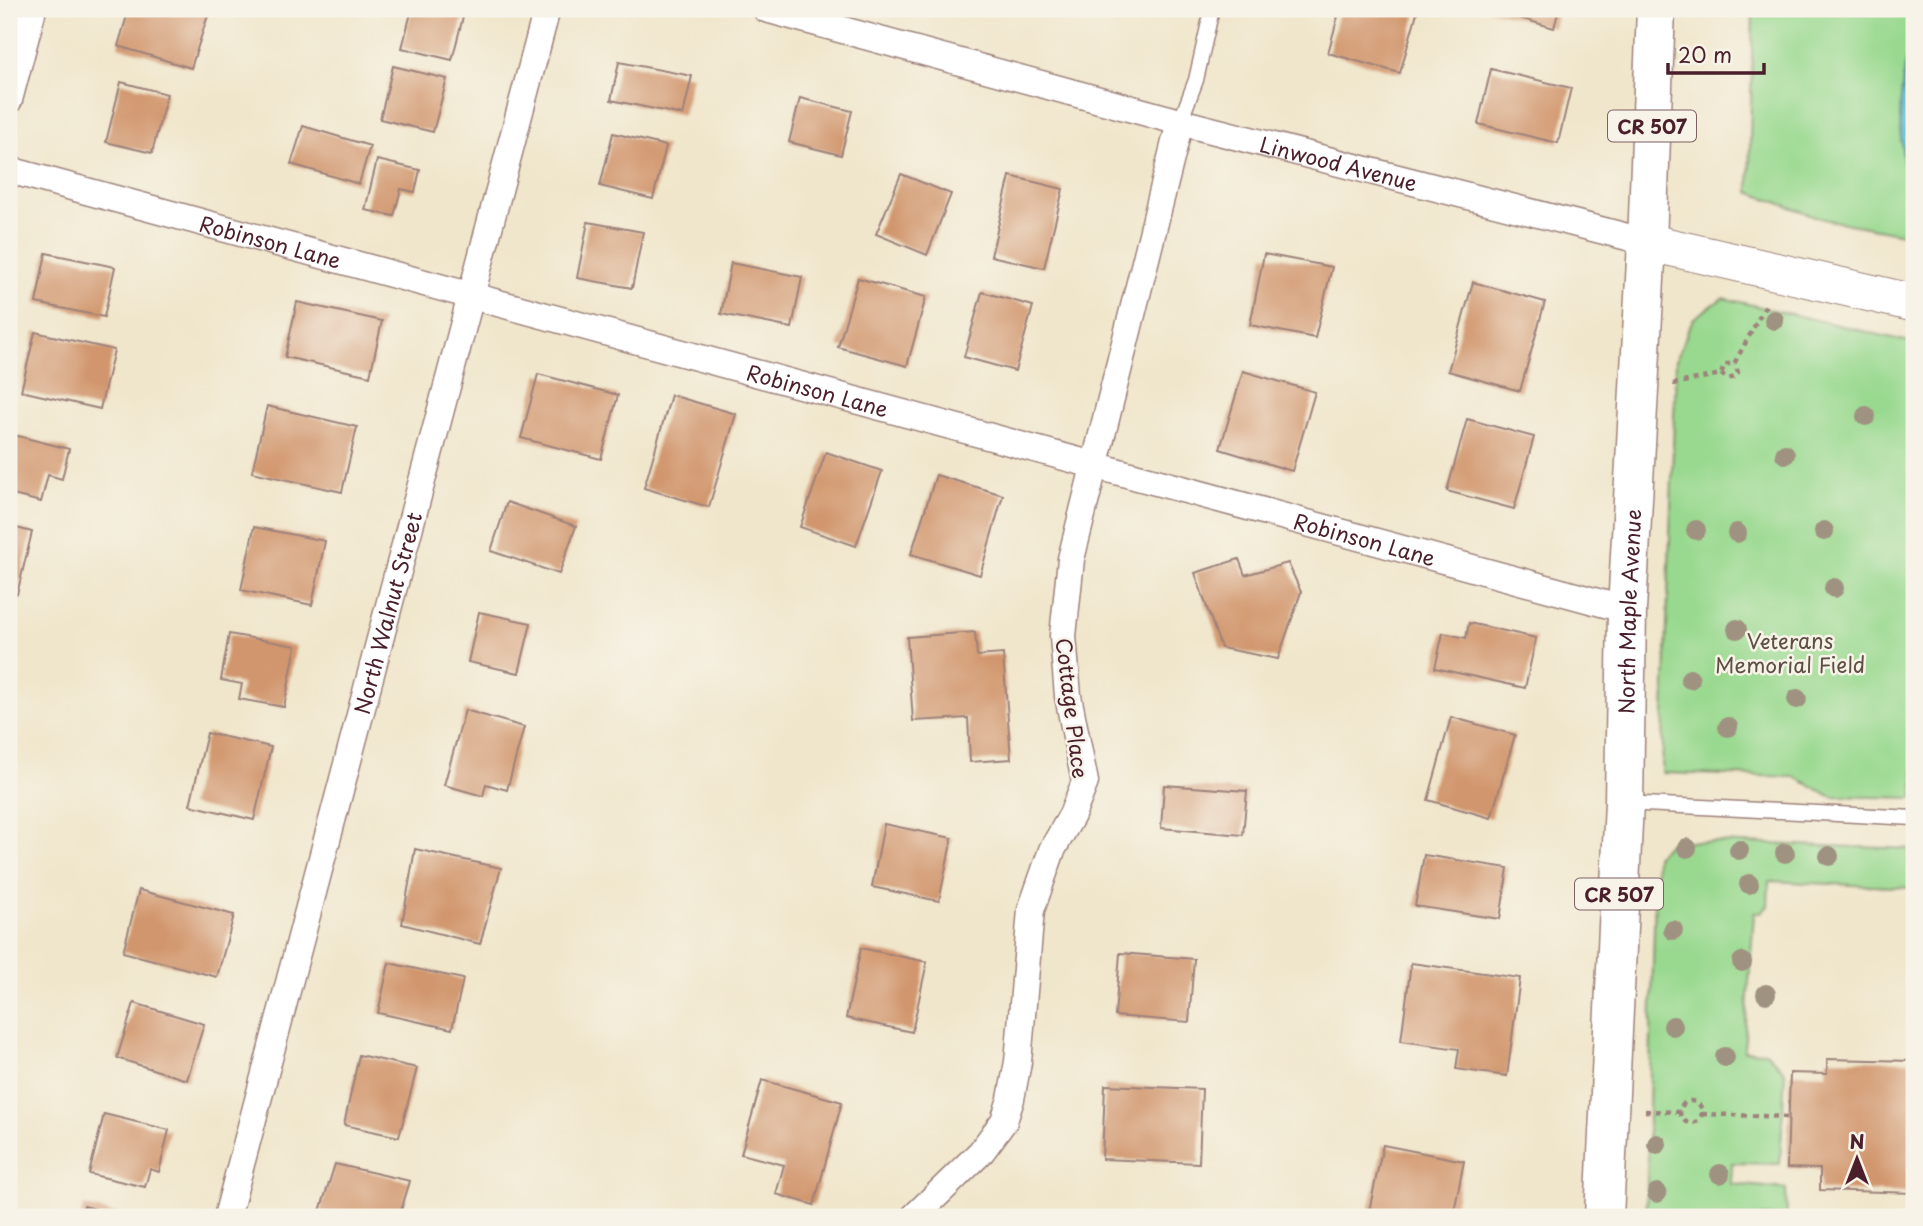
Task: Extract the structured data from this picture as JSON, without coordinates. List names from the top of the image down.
{
  "streets": {
    "main road": ["CR 507", "Linwood Avenue", "North Maple Avenue"],
    "street": ["Robinson Lane", "North Walnut Street", "Cottage Place"]
  },
  "crossings": [
    ["Linwood Avenue", "North Maple Avenue"],
    ["Linwood Avenue", "Cottage Place"],
    ["Robinson Lane", "North Walnut Street"],
    ["Robinson Lane", "North Maple Avenue"],
    ["Robinson Lane", "Cottage Place"]
  ],
  "parks": ["Veterans Memorial Field"],
  "scale_bar": "20 m",
  "north": "top"
}
